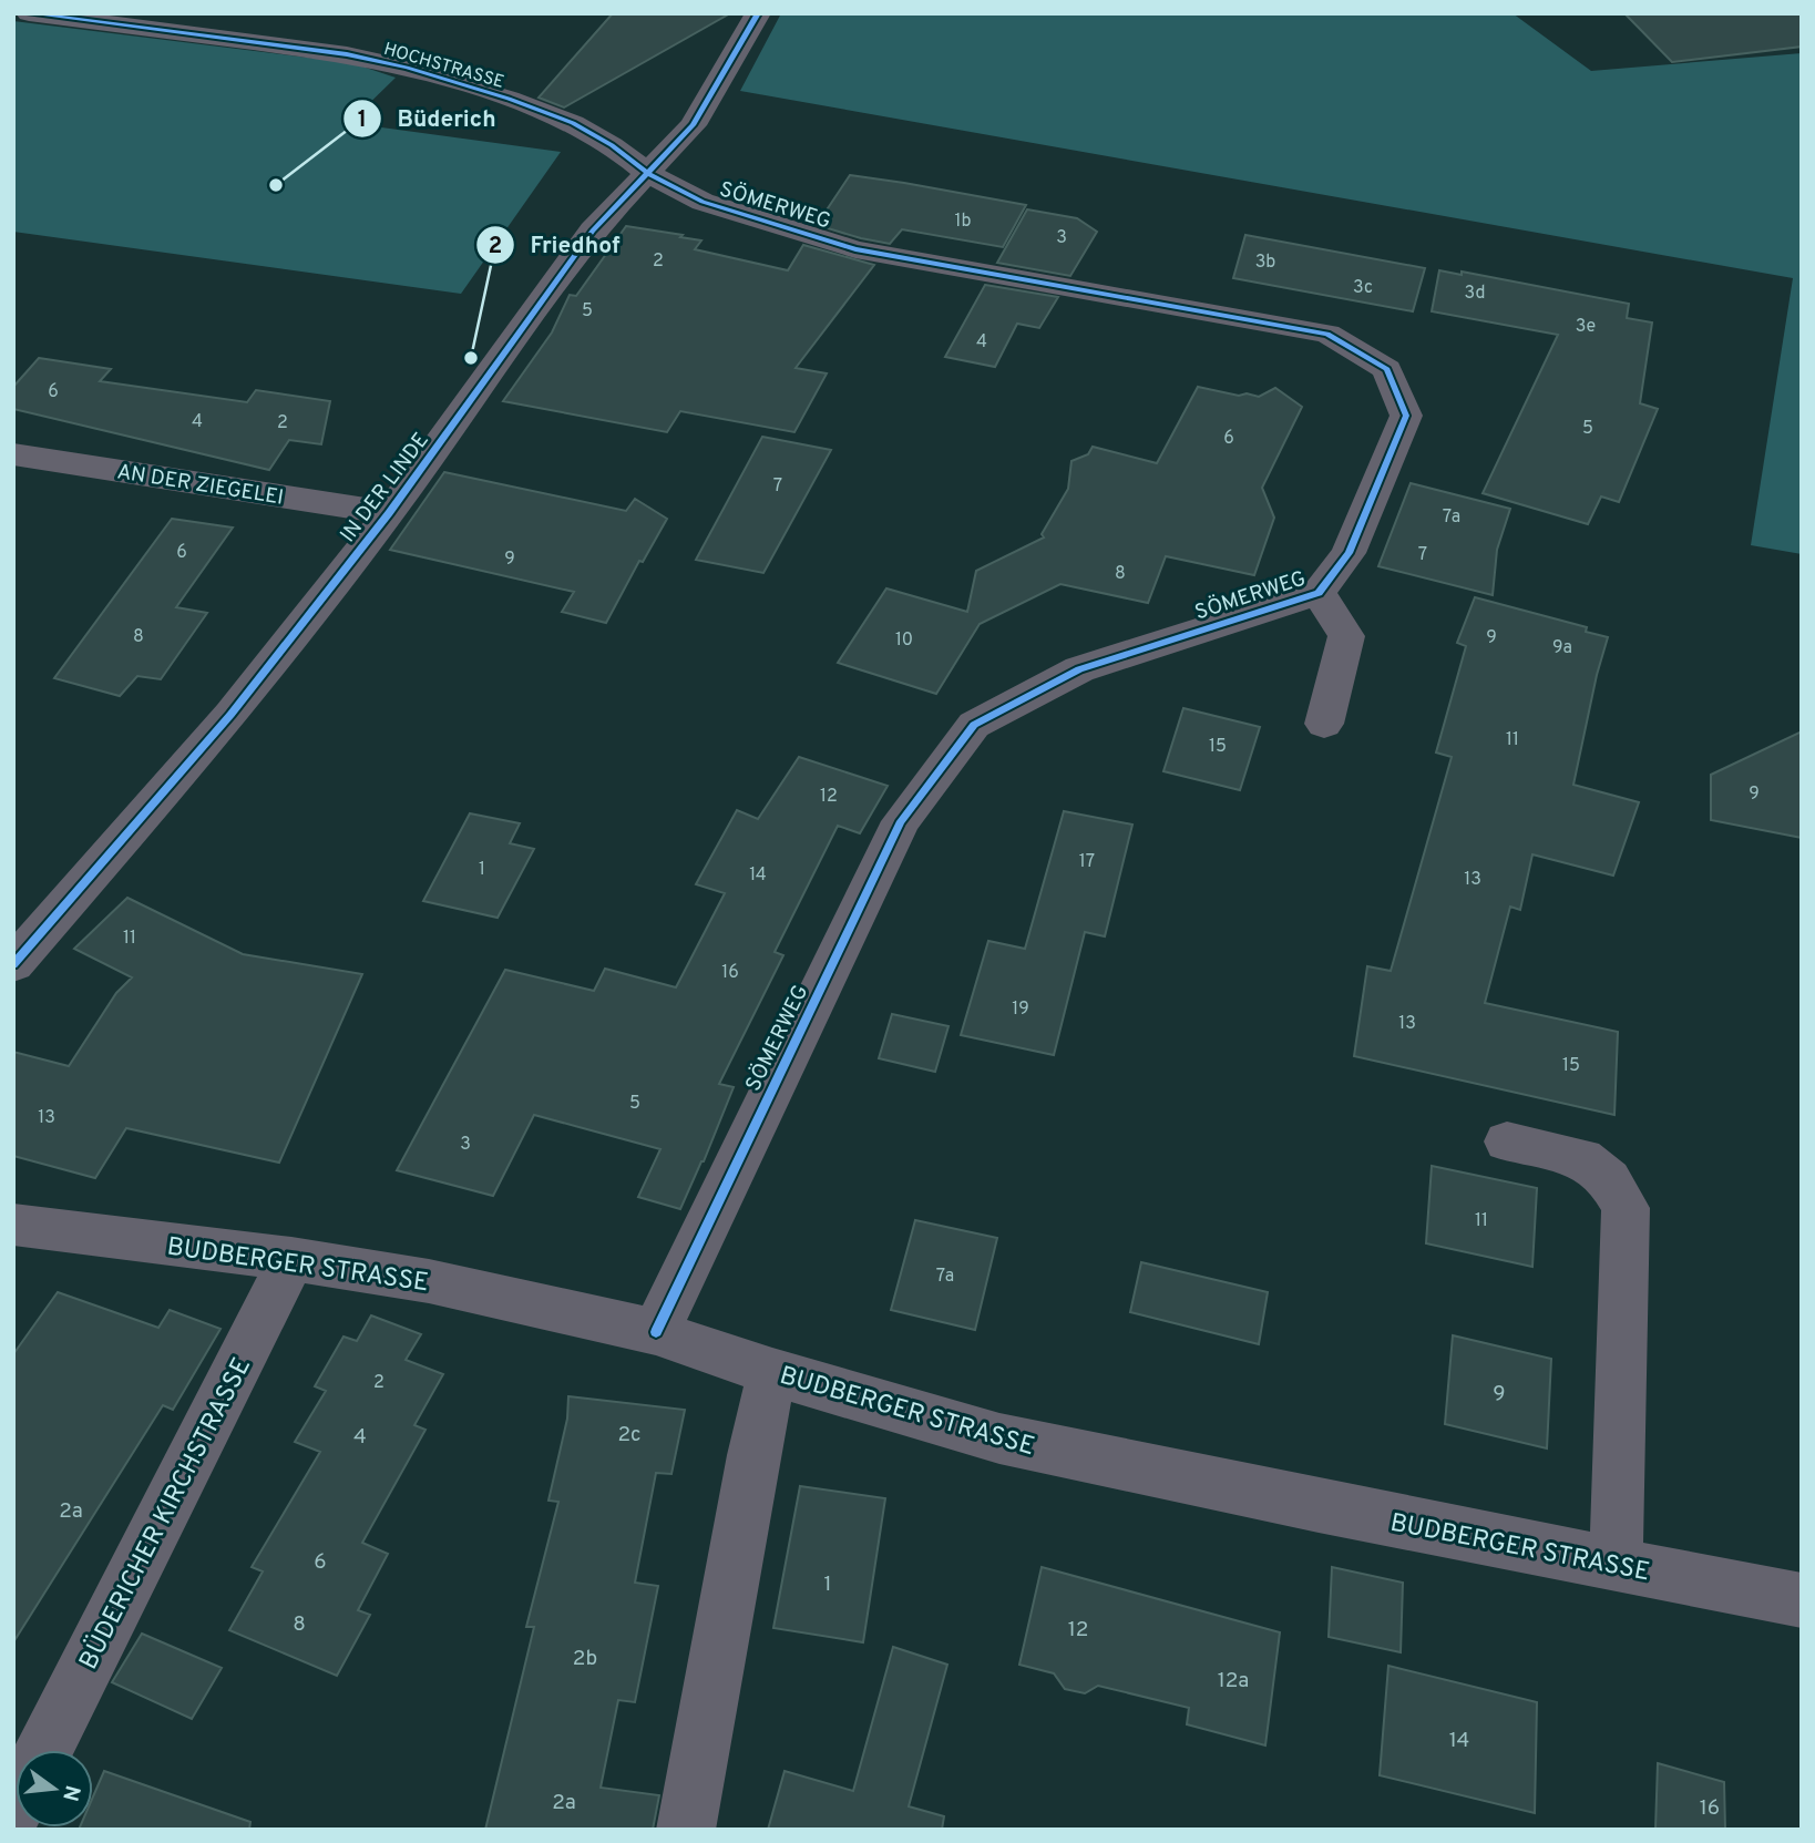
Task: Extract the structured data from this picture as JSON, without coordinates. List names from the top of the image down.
{
  "streets": {
    "street": [
      "HOCHSTRASSE",
      "SÖMERWEG",
      "AN DER ZIEGELEI",
      "IN DER LINDE",
      "BUDBERGER STRASSE",
      "BÜDERICHER KIRCHSTRASSE"
    ]
  },
  "crossings": [
    ["HOCHSTRASSE", "SÖMERWEG"],
    ["HOCHSTRASSE", "IN DER LINDE"],
    ["SÖMERWEG", "IN DER LINDE"],
    ["SÖMERWEG", "BUDBERGER STRASSE"],
    ["AN DER ZIEGELEI", "IN DER LINDE"],
    ["BUDBERGER STRASSE", "BÜDERICHER KIRCHSTRASSE"]
  ],
  "places": ["Büderich", "Friedhof"],
  "house_numbers": [
    "1b",
    "3",
    "2",
    "3b",
    "3c",
    "3d",
    "5",
    "3e",
    "4",
    "6",
    "4",
    "2",
    "5",
    "6",
    "7",
    "7a",
    "6",
    "7",
    "9",
    "8",
    "8",
    "9",
    "10",
    "9a",
    "11",
    "15",
    "9",
    "12",
    "17",
    "1",
    "14",
    "13",
    "11",
    "16",
    "19",
    "13",
    "15",
    "5",
    "13",
    "3",
    "11",
    "7a",
    "2",
    "9",
    "2c",
    "4",
    "2a",
    "6",
    "1",
    "8",
    "12",
    "2b",
    "12a",
    "14",
    "2a",
    "16"
  ],
  "north": "right"
}
